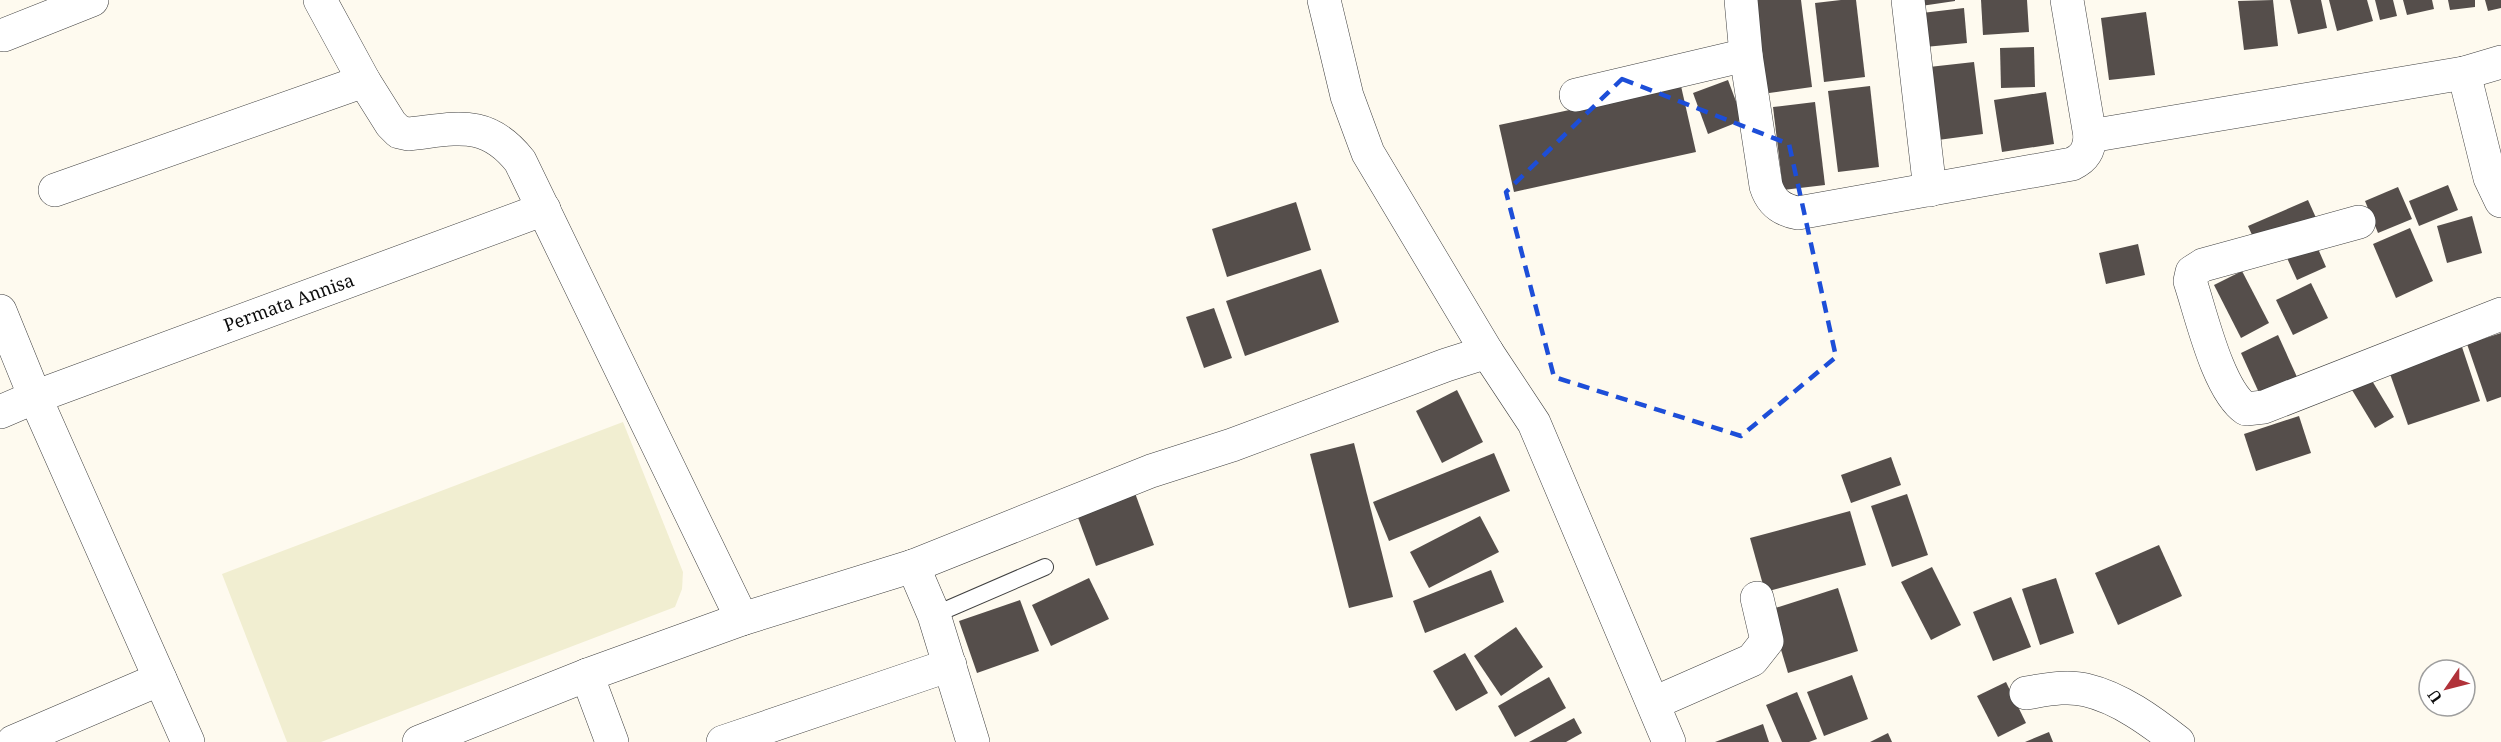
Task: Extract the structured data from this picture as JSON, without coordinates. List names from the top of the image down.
{
  "streets": {
    "street": ["Permata Annisa"]
  },
  "north": "bottom left"
}
